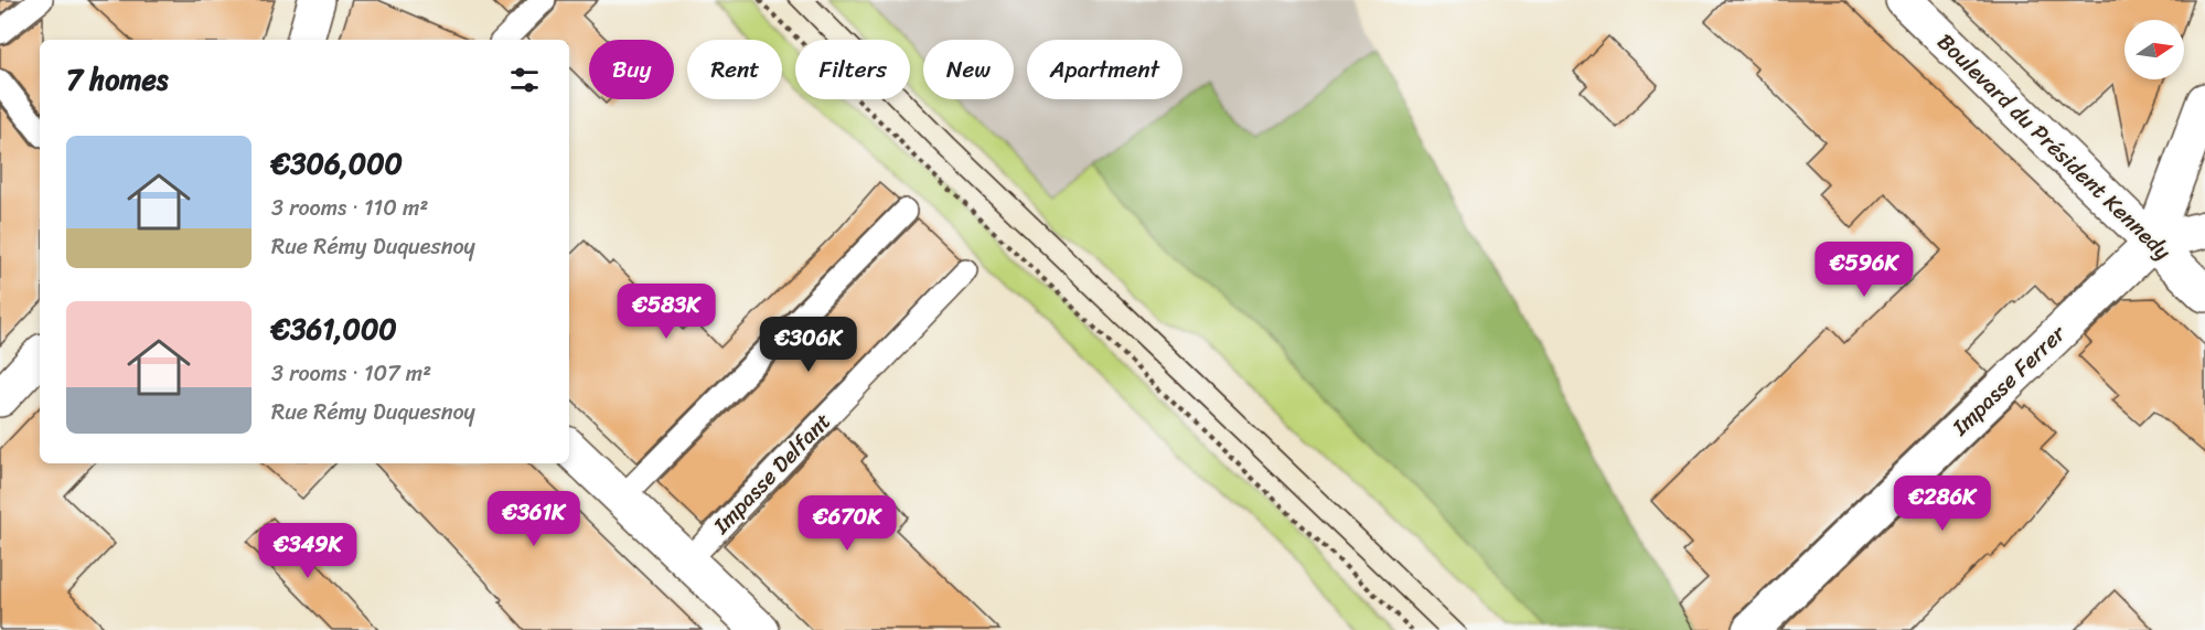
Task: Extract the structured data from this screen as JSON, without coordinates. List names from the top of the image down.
{
  "streets": {
    "street": ["Boulevard du Président Kennedy", "Impasse Ferrer"],
    "lane": ["Impasse Delfant"]
  },
  "crossings": [
    ["Boulevard du Président Kennedy", "Impasse Ferrer"]
  ],
  "north": "right",
  "page": {
    "chip": [
      "Buy",
      "Rent",
      "Filters",
      "New",
      "Apartment"
    ],
    "heading": "7 homes",
    "list": [
      {
        "name": "€306,000",
        "note": "3 rooms · 110 m² · Rue Rémy Duquesnoy"
      },
      {
        "name": "€361,000",
        "note": "3 rooms · 107 m² · Rue Rémy Duquesnoy"
      }
    ],
    "price": [
      "€596K",
      "€583K",
      "€306K",
      "€286K",
      "€361K",
      "€670K",
      "€349K"
    ]
  }
}
